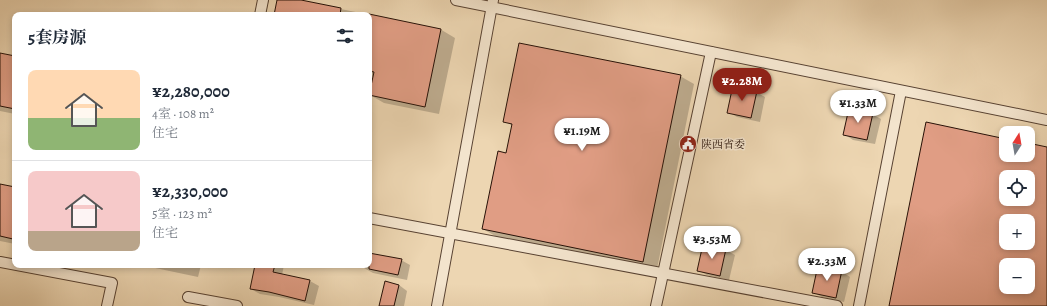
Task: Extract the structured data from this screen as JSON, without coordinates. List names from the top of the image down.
{
  "places": {
    "public building": ["陕西省委"]
  },
  "north": "top",
  "page": {
    "heading": "5套房源",
    "list": [
      {
        "name": "¥2,280,000",
        "note": "4室 · 108 m² · 住宅"
      },
      {
        "name": "¥2,330,000",
        "note": "5室 · 123 m² · 住宅"
      }
    ],
    "price": [
      "¥2.28M",
      "¥1.33M",
      "¥1.19M",
      "¥3.53M",
      "¥2.33M"
    ],
    "map_buttons": ["+", "−"]
  }
}
